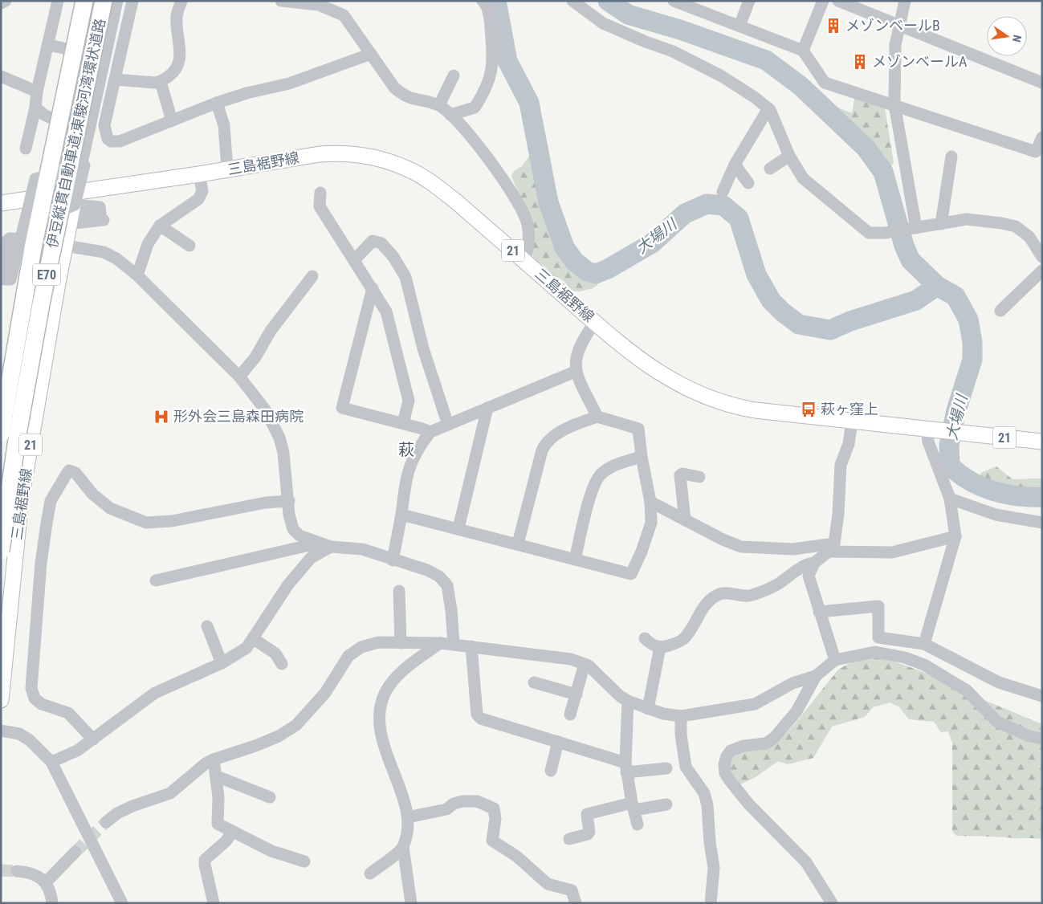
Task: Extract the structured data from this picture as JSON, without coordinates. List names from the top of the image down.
{
  "streets": {
    "highway": ["伊豆縦貫自動車道;東駿河湾環状道路", "E70"],
    "main road": ["三島裾野線", "21"]
  },
  "districts": ["萩"],
  "water": ["大場川"],
  "places": {
    "building": ["メゾンベールB", "メゾンベールA"],
    "bus stop": ["萩ヶ窪上"],
    "hospital": ["形外会三島森田病院"]
  },
  "north": "right"
}
